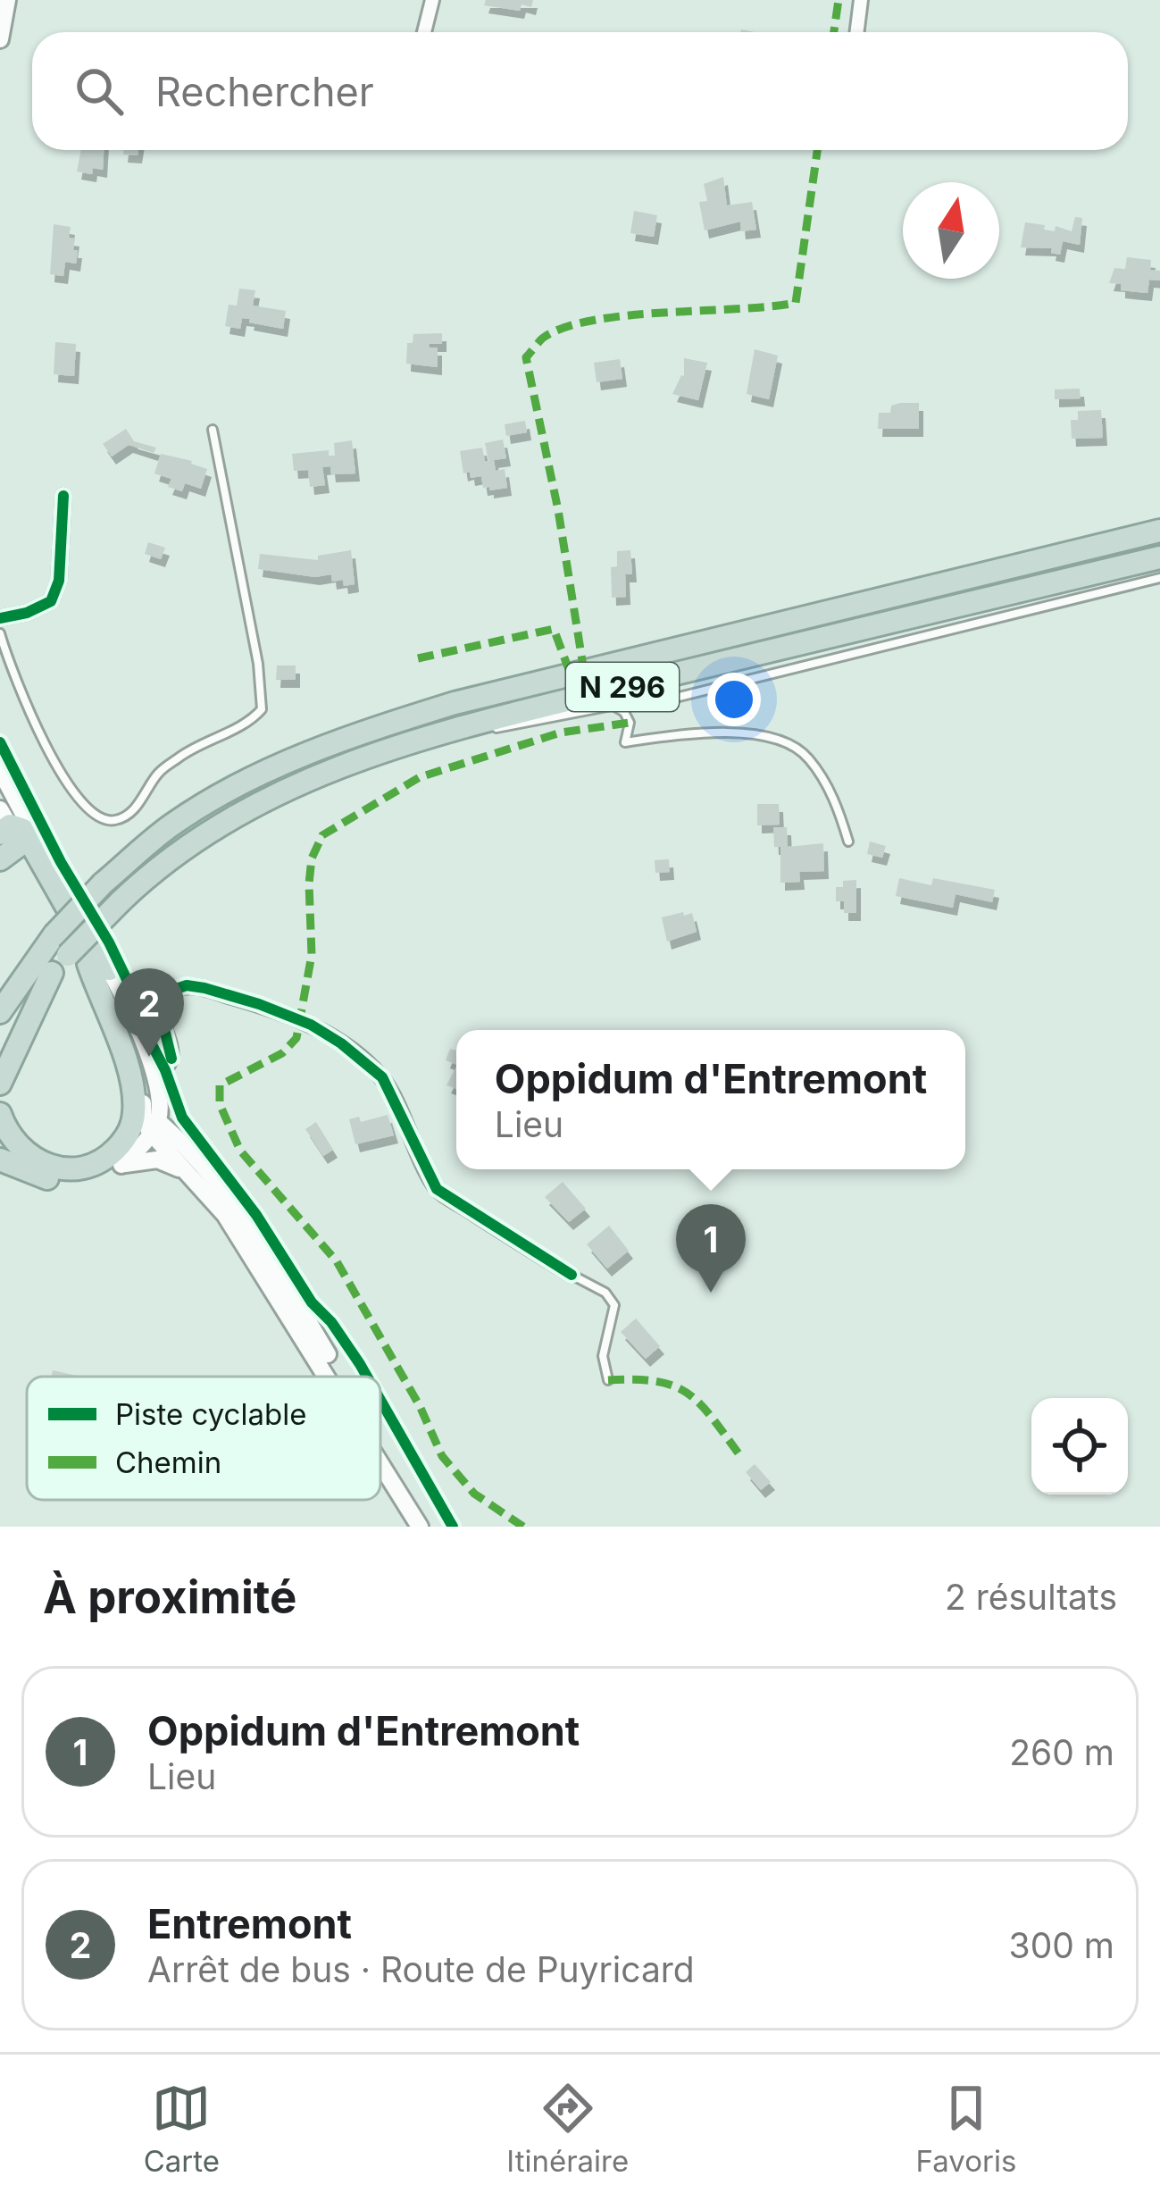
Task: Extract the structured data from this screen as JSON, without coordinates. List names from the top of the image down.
{
  "streets": {
    "highway": ["N 296"]
  },
  "legend": ["Piste cyclable", "Chemin"],
  "north": "top",
  "page": {
    "search": "Rechercher",
    "pins": ["2", "1"],
    "popup": ["Oppidum d'Entremont", "Lieu"],
    "heading": ["À proximité", "2 résultats"],
    "list": [
      {
        "mark": "1",
        "name": "Oppidum d'Entremont",
        "note": "Lieu",
        "value": "260 m"
      },
      {
        "mark": "2",
        "name": "Entremont",
        "note": "Arrêt de bus · Route de Puyricard",
        "value": "300 m"
      }
    ],
    "nav": ["Carte", "Itinéraire", "Favoris"]
  }
}
